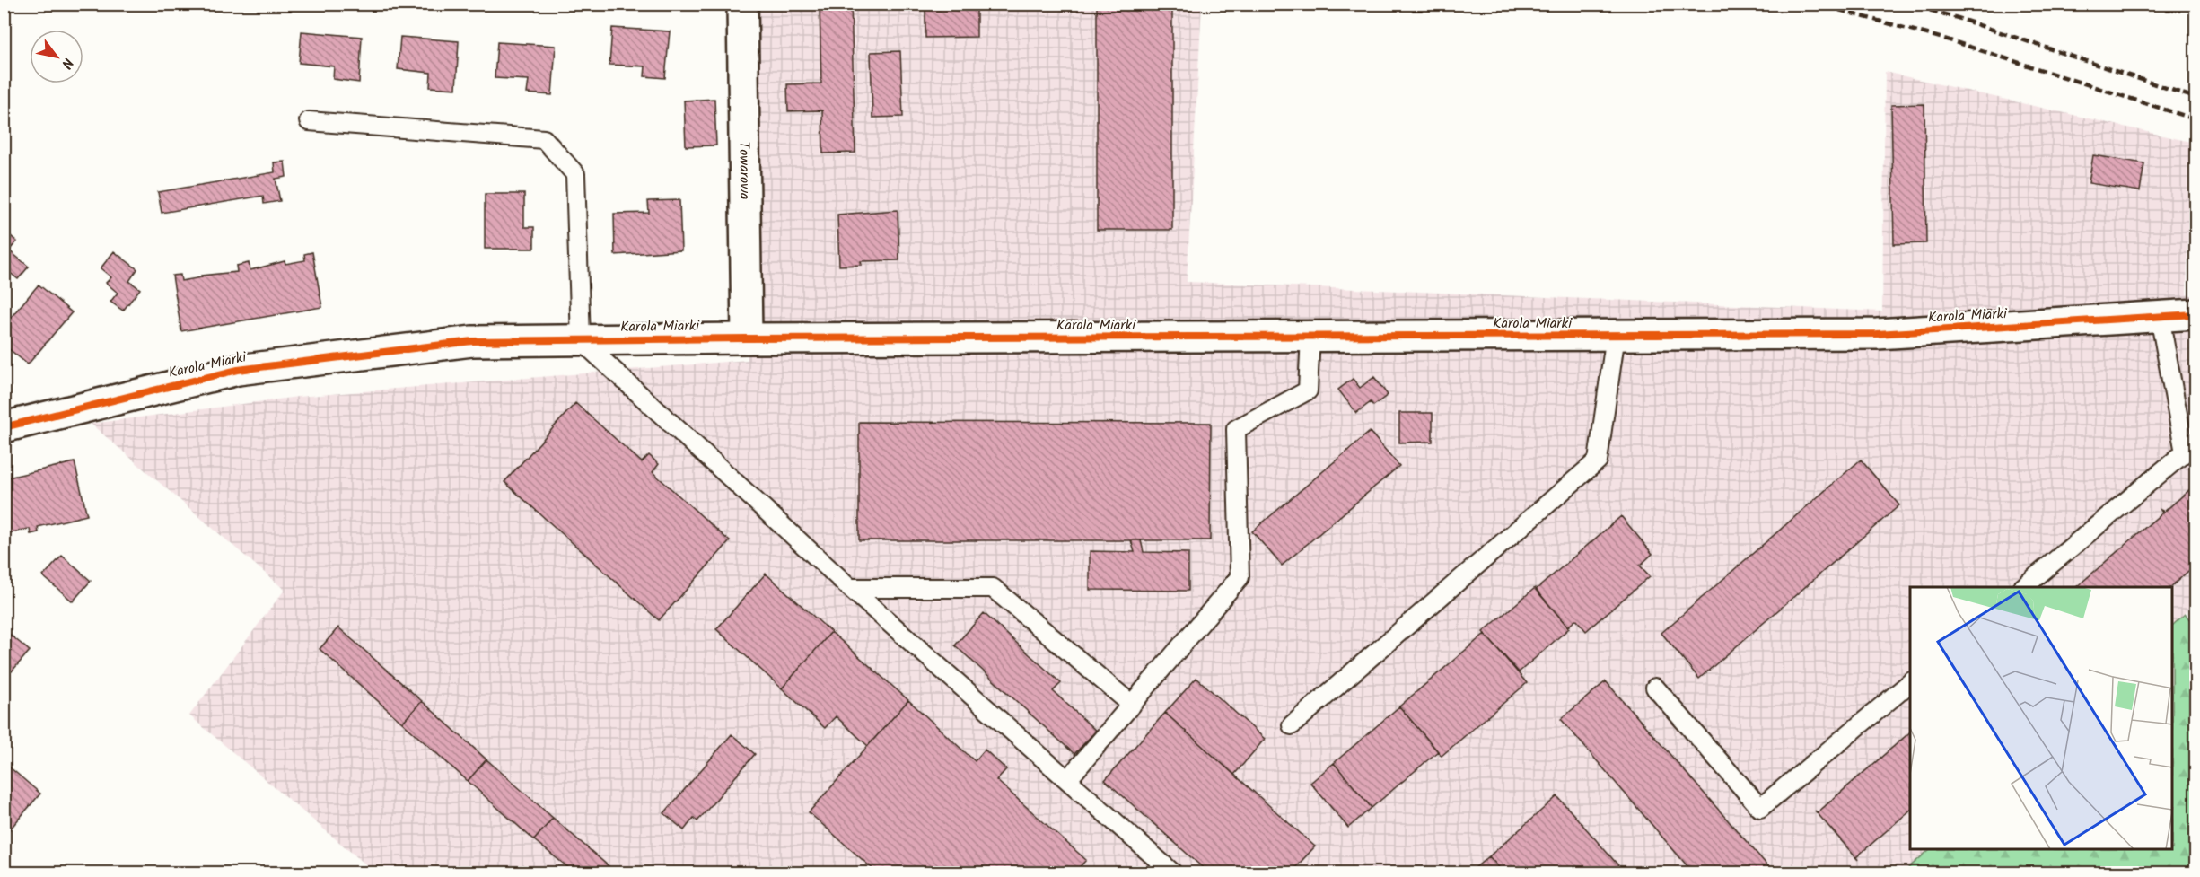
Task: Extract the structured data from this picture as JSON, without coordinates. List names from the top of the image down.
{
  "streets": {
    "street": ["Towarowa", "Karola Miarki"]
  },
  "crossings": [
    ["Towarowa", "Karola Miarki"]
  ],
  "north": "bottom right"
}
